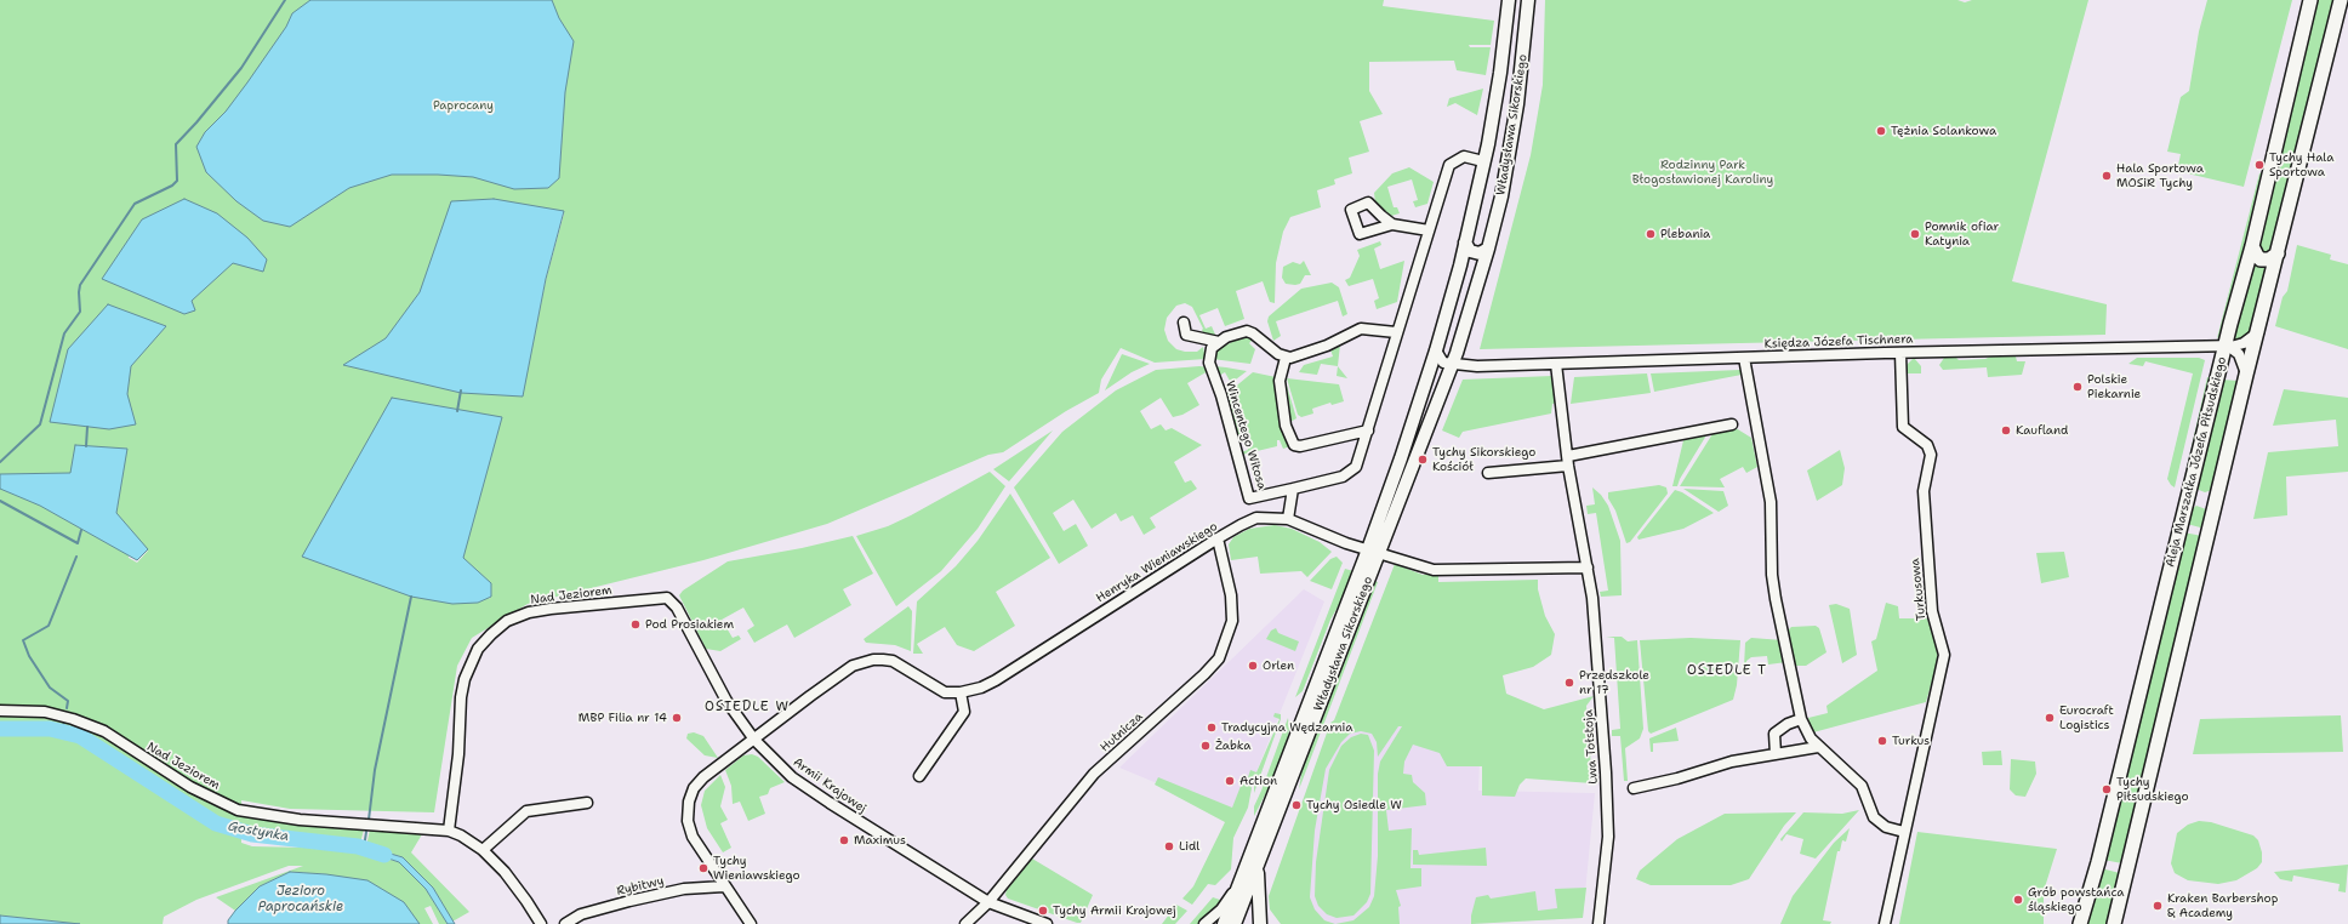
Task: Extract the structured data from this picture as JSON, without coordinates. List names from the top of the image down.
{
  "streets": {
    "main road": ["Aleja Marszałka Józefa Piłsudskiego"],
    "street": [
      "Władysława Sikorskiego",
      "Księdza Józefa Tischnera",
      "Wincentego Witosa",
      "Henryka Wieniawskiego",
      "Turkusowa",
      "Nad Jeziorem",
      "Hutnicza",
      "Lwa Tołstoja",
      "Armii Krajowej",
      "Rybitwy"
    ]
  },
  "crossings": [
    ["Władysława Sikorskiego", "Księdza Józefa Tischnera"],
    ["Władysława Sikorskiego", "Wincentego Witosa"],
    ["Władysława Sikorskiego", "Henryka Wieniawskiego"],
    ["Księdza Józefa Tischnera", "Aleja Marszałka Józefa Piłsudskiego"],
    ["Księdza Józefa Tischnera", "Turkusowa"],
    ["Księdza Józefa Tischnera", "Lwa Tołstoja"],
    ["Henryka Wieniawskiego", "Hutnicza"],
    ["Henryka Wieniawskiego", "Armii Krajowej"],
    ["Henryka Wieniawskiego", "Rybitwy"],
    ["Nad Jeziorem", "Armii Krajowej"],
    ["Hutnicza", "Armii Krajowej"]
  ],
  "districts": ["OSIEDLE T", "OSIEDLE W"],
  "water": ["Gostynka", "Jezioro Paprocańskie"],
  "parks": ["Paprocany", "Rodzinny Park Błogosławionej Karoliny"],
  "places": [
    "Tężnia Solankowa",
    "Tychy Hala Sportowa",
    "Hala Sportowa MOSiR Tychy",
    "Plebania",
    "Pomnik ofiar Katynia",
    "Polskie Piekarnie",
    "Kaufland",
    "Tychy Sikorskiego Kościół",
    "Pod Prosiakiem",
    "Orlen",
    "Przedszkole nr 17",
    "MBP Filia nr 14",
    "Eurocraft Logistics",
    "Tradycyjna Wędzarnia",
    "Turkus",
    "Żabka",
    "Action",
    "Tychy Piłsudskiego",
    "Tychy Osiedle W",
    "Maximus",
    "Lidl",
    "Tychy Wieniawskiego",
    "Grób powstańca śląskiego",
    "Kraken Barbershop & Academy",
    "Tychy Armii Krajowej"
  ]
}
